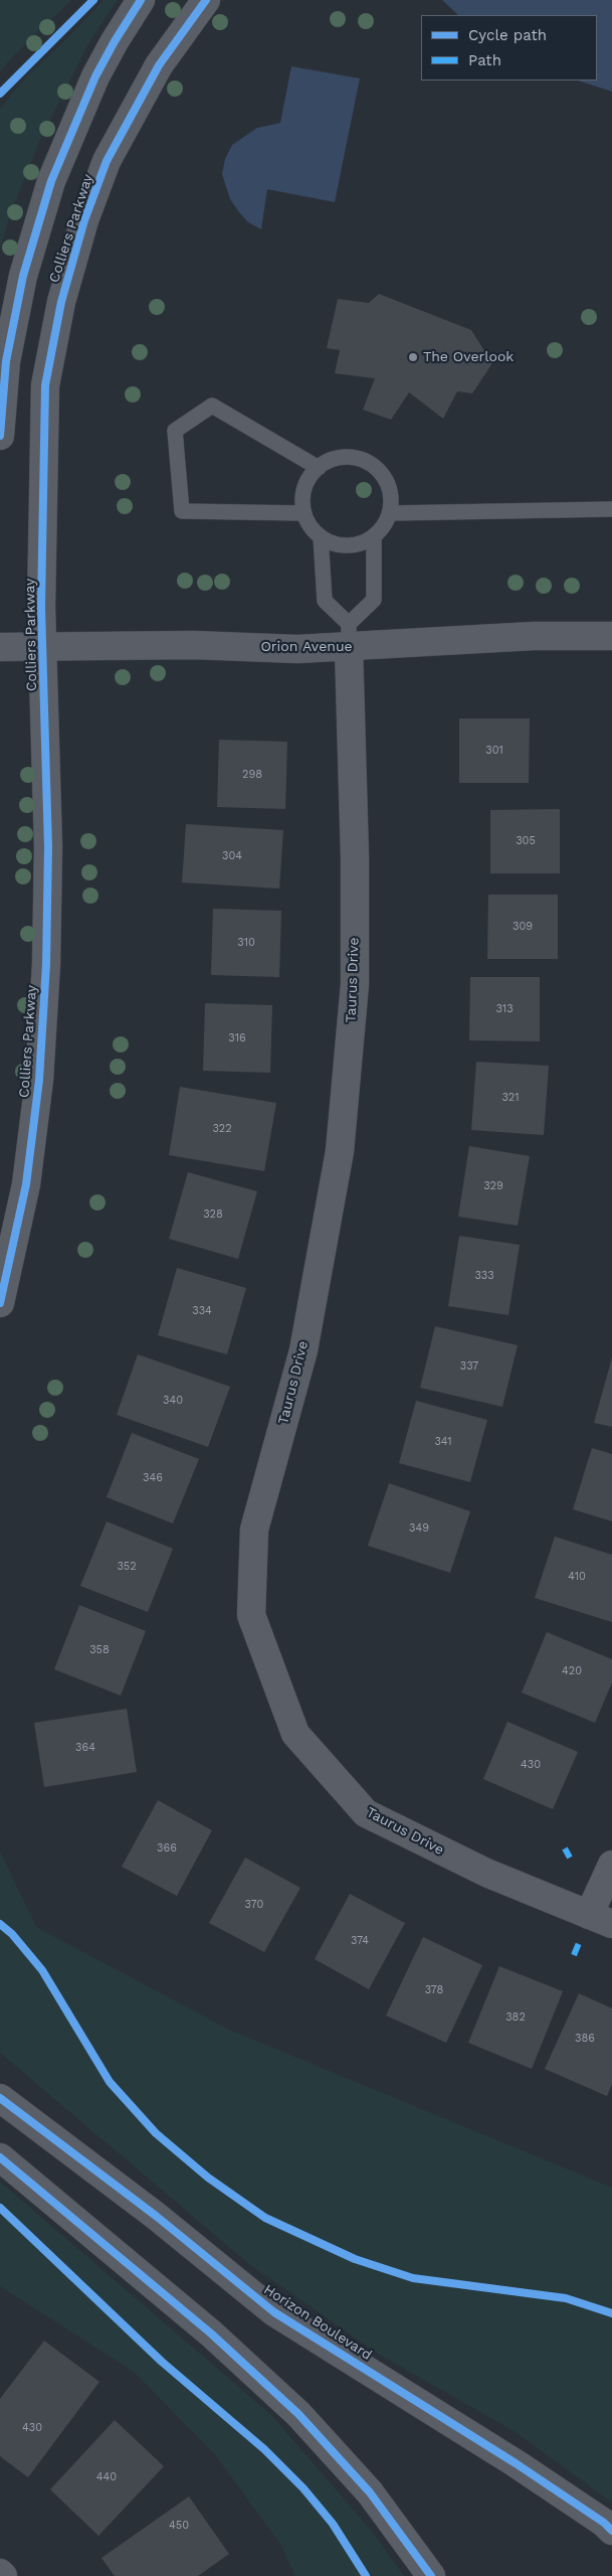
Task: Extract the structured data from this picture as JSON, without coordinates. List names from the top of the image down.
{
  "streets": {
    "street": [
      "Colliers Parkway",
      "Orion Avenue",
      "Taurus Drive",
      "Horizon Boulevard"
    ]
  },
  "crossings": [
    ["Colliers Parkway", "Orion Avenue"],
    ["Orion Avenue", "Taurus Drive"]
  ],
  "places": ["The Overlook"],
  "house_numbers": [
    "301",
    "298",
    "305",
    "304",
    "309",
    "310",
    "313",
    "316",
    "321",
    "322",
    "329",
    "328",
    "333",
    "334",
    "337",
    "340",
    "341",
    "346",
    "349",
    "352",
    "410",
    "358",
    "420",
    "364",
    "430",
    "366",
    "370",
    "374",
    "378",
    "382",
    "386",
    "430",
    "440",
    "450"
  ],
  "legend": ["Cycle path", "Path"]
}
